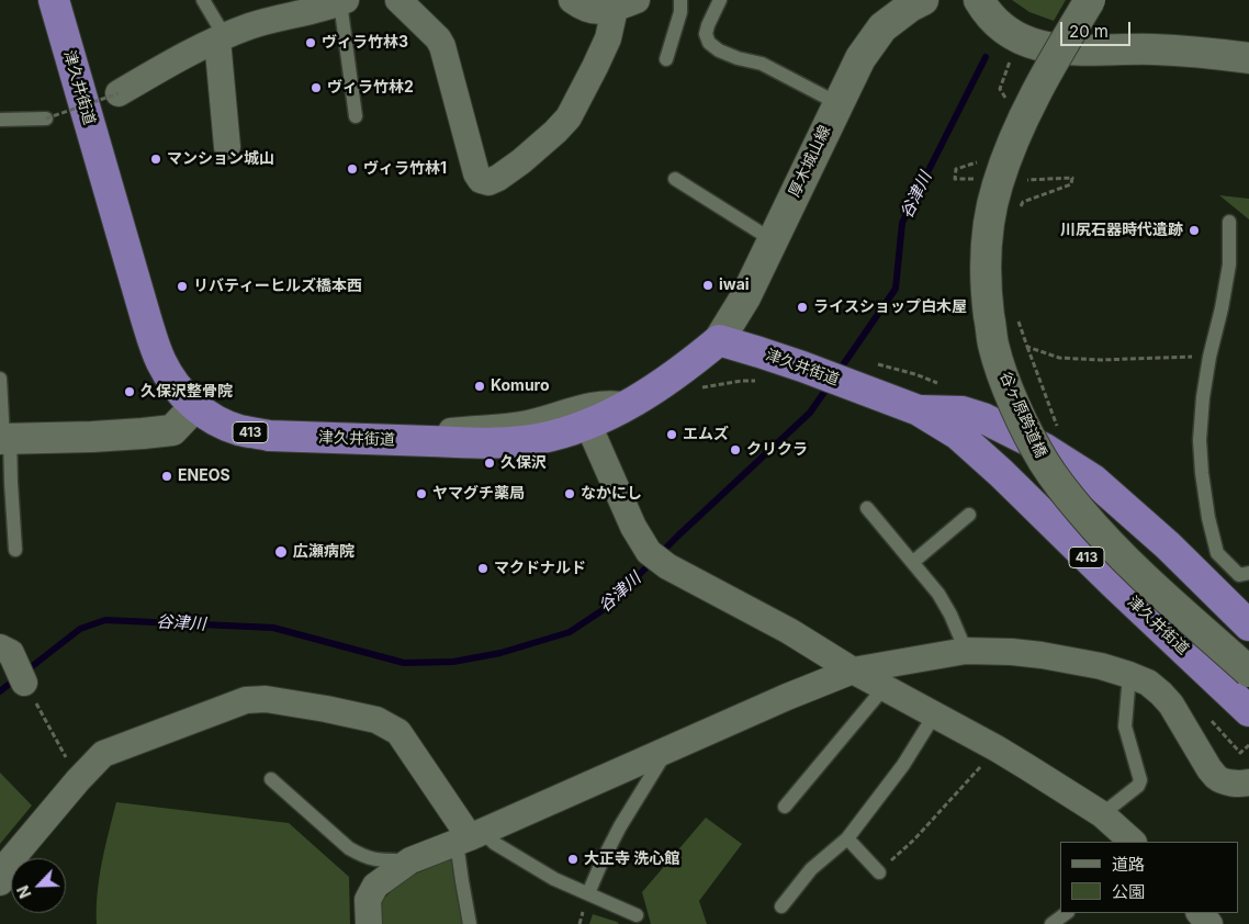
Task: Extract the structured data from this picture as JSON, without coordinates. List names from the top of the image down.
{
  "streets": {
    "highway": ["津久井街道", "413"],
    "main road": ["厚木城山線", "谷ヶ原跨道橋"]
  },
  "crossings": [
    ["津久井街道", "厚木城山線"]
  ],
  "water": ["谷津川"],
  "places": [
    "ヴィラ竹林3",
    "ヴィラ竹林2",
    "マンション城山",
    "ヴィラ竹林1",
    "川尻石器時代遺跡",
    "iwai",
    "リバティーヒルズ橋本西",
    "ライスショップ白木屋",
    "Komuro",
    "久保沢整骨院",
    "エムズ",
    "クリクラ",
    "久保沢",
    "ENEOS",
    "ヤマグチ薬局",
    "なかにし",
    "広瀬病院",
    "マクドナルド",
    "大正寺 洗心館"
  ],
  "legend": ["道路", "公園"],
  "scale_bar": "20 m",
  "north": "bottom left"
}
